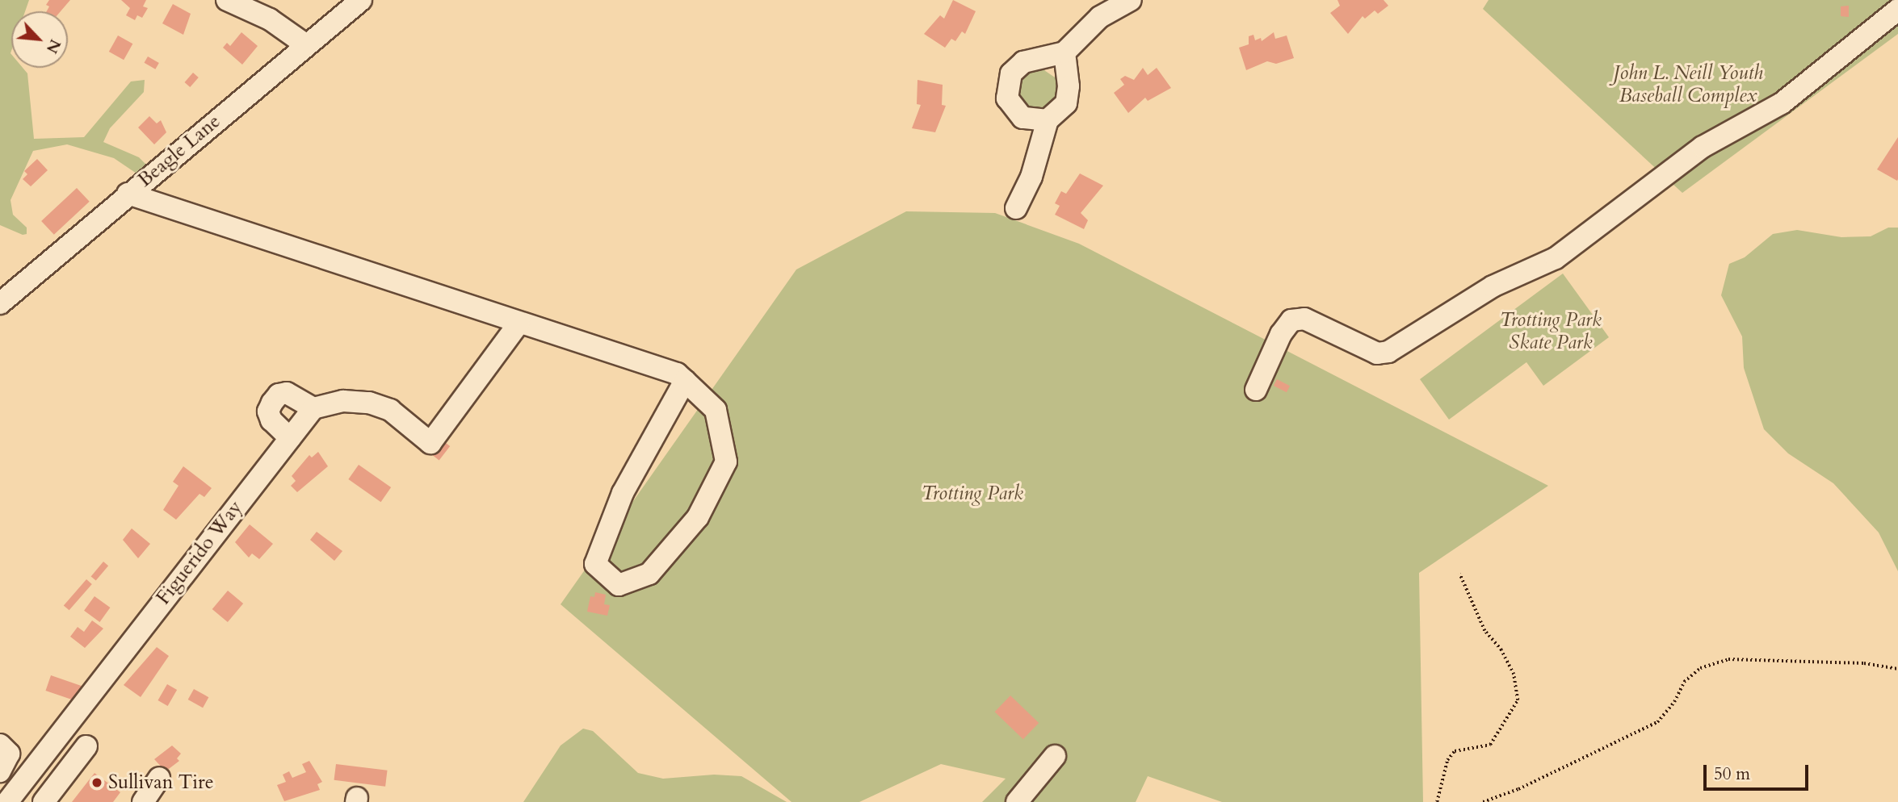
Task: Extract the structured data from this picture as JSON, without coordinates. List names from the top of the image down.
{
  "streets": {
    "street": ["Beagle Lane", "Figuerido Way"]
  },
  "parks": ["John L. Neill Youth Baseball Complex", "Trotting Park Skate Park", "Trotting Park"],
  "places": ["Sullivan Tire"],
  "scale_bar": "50 m",
  "north": "bottom right"
}
